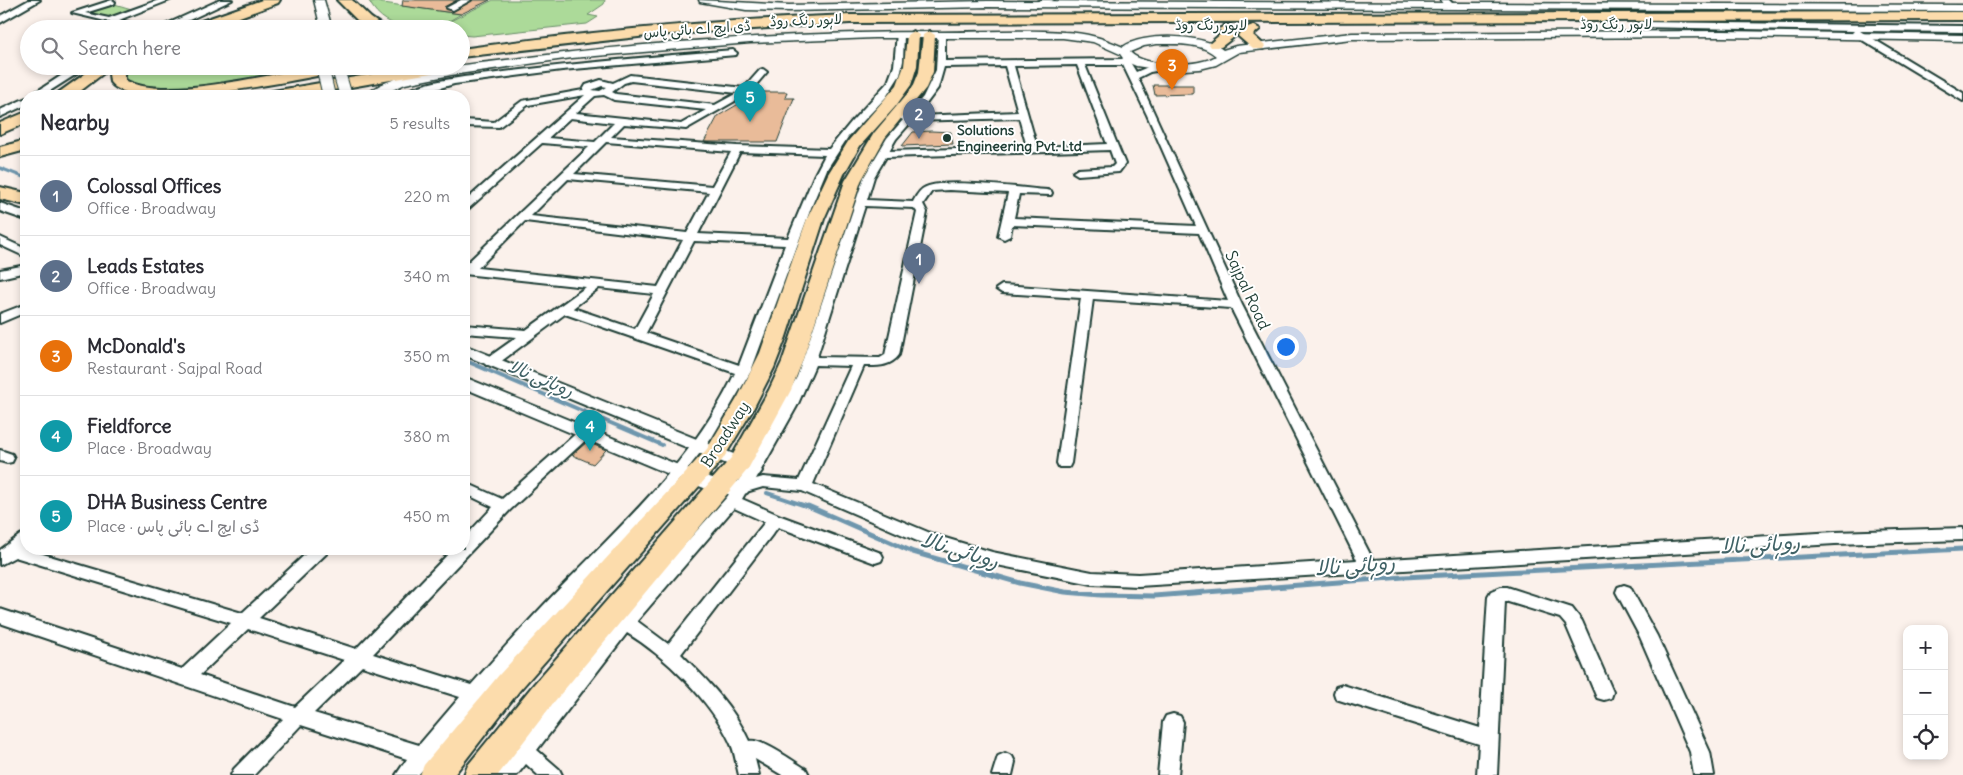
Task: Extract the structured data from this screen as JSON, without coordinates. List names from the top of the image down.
{
  "streets": {
    "highway": ["لاہور رنگ روڈ"],
    "main road": ["ڈی ایچ اے بائی پاس", "Broadway"],
    "street": ["Sajpal Road"]
  },
  "crossings": [
    ["ڈی ایچ اے بائی پاس", "Broadway"]
  ],
  "water": ["روہائی نالا"],
  "places": ["Solutions Engineering Pvt. Ltd"],
  "page": {
    "search": "Search here",
    "pins": [
      "3",
      "5",
      "2",
      "1",
      "4"
    ],
    "heading": ["Nearby", "5 results"],
    "list": [
      {
        "mark": "1",
        "name": "Colossal Offices",
        "note": "Office · Broadway",
        "value": "220 m"
      },
      {
        "mark": "2",
        "name": "Leads Estates",
        "note": "Office · Broadway",
        "value": "340 m"
      },
      {
        "mark": "3",
        "name": "McDonald's",
        "note": "Restaurant · Sajpal Road",
        "value": "350 m"
      },
      {
        "mark": "4",
        "name": "Fieldforce",
        "note": "Place · Broadway",
        "value": "380 m"
      },
      {
        "mark": "5",
        "name": "DHA Business Centre",
        "note": "Place · ڈی ایچ اے بائی پاس",
        "value": "450 m"
      }
    ],
    "map_buttons": ["+", "−"]
  }
}
